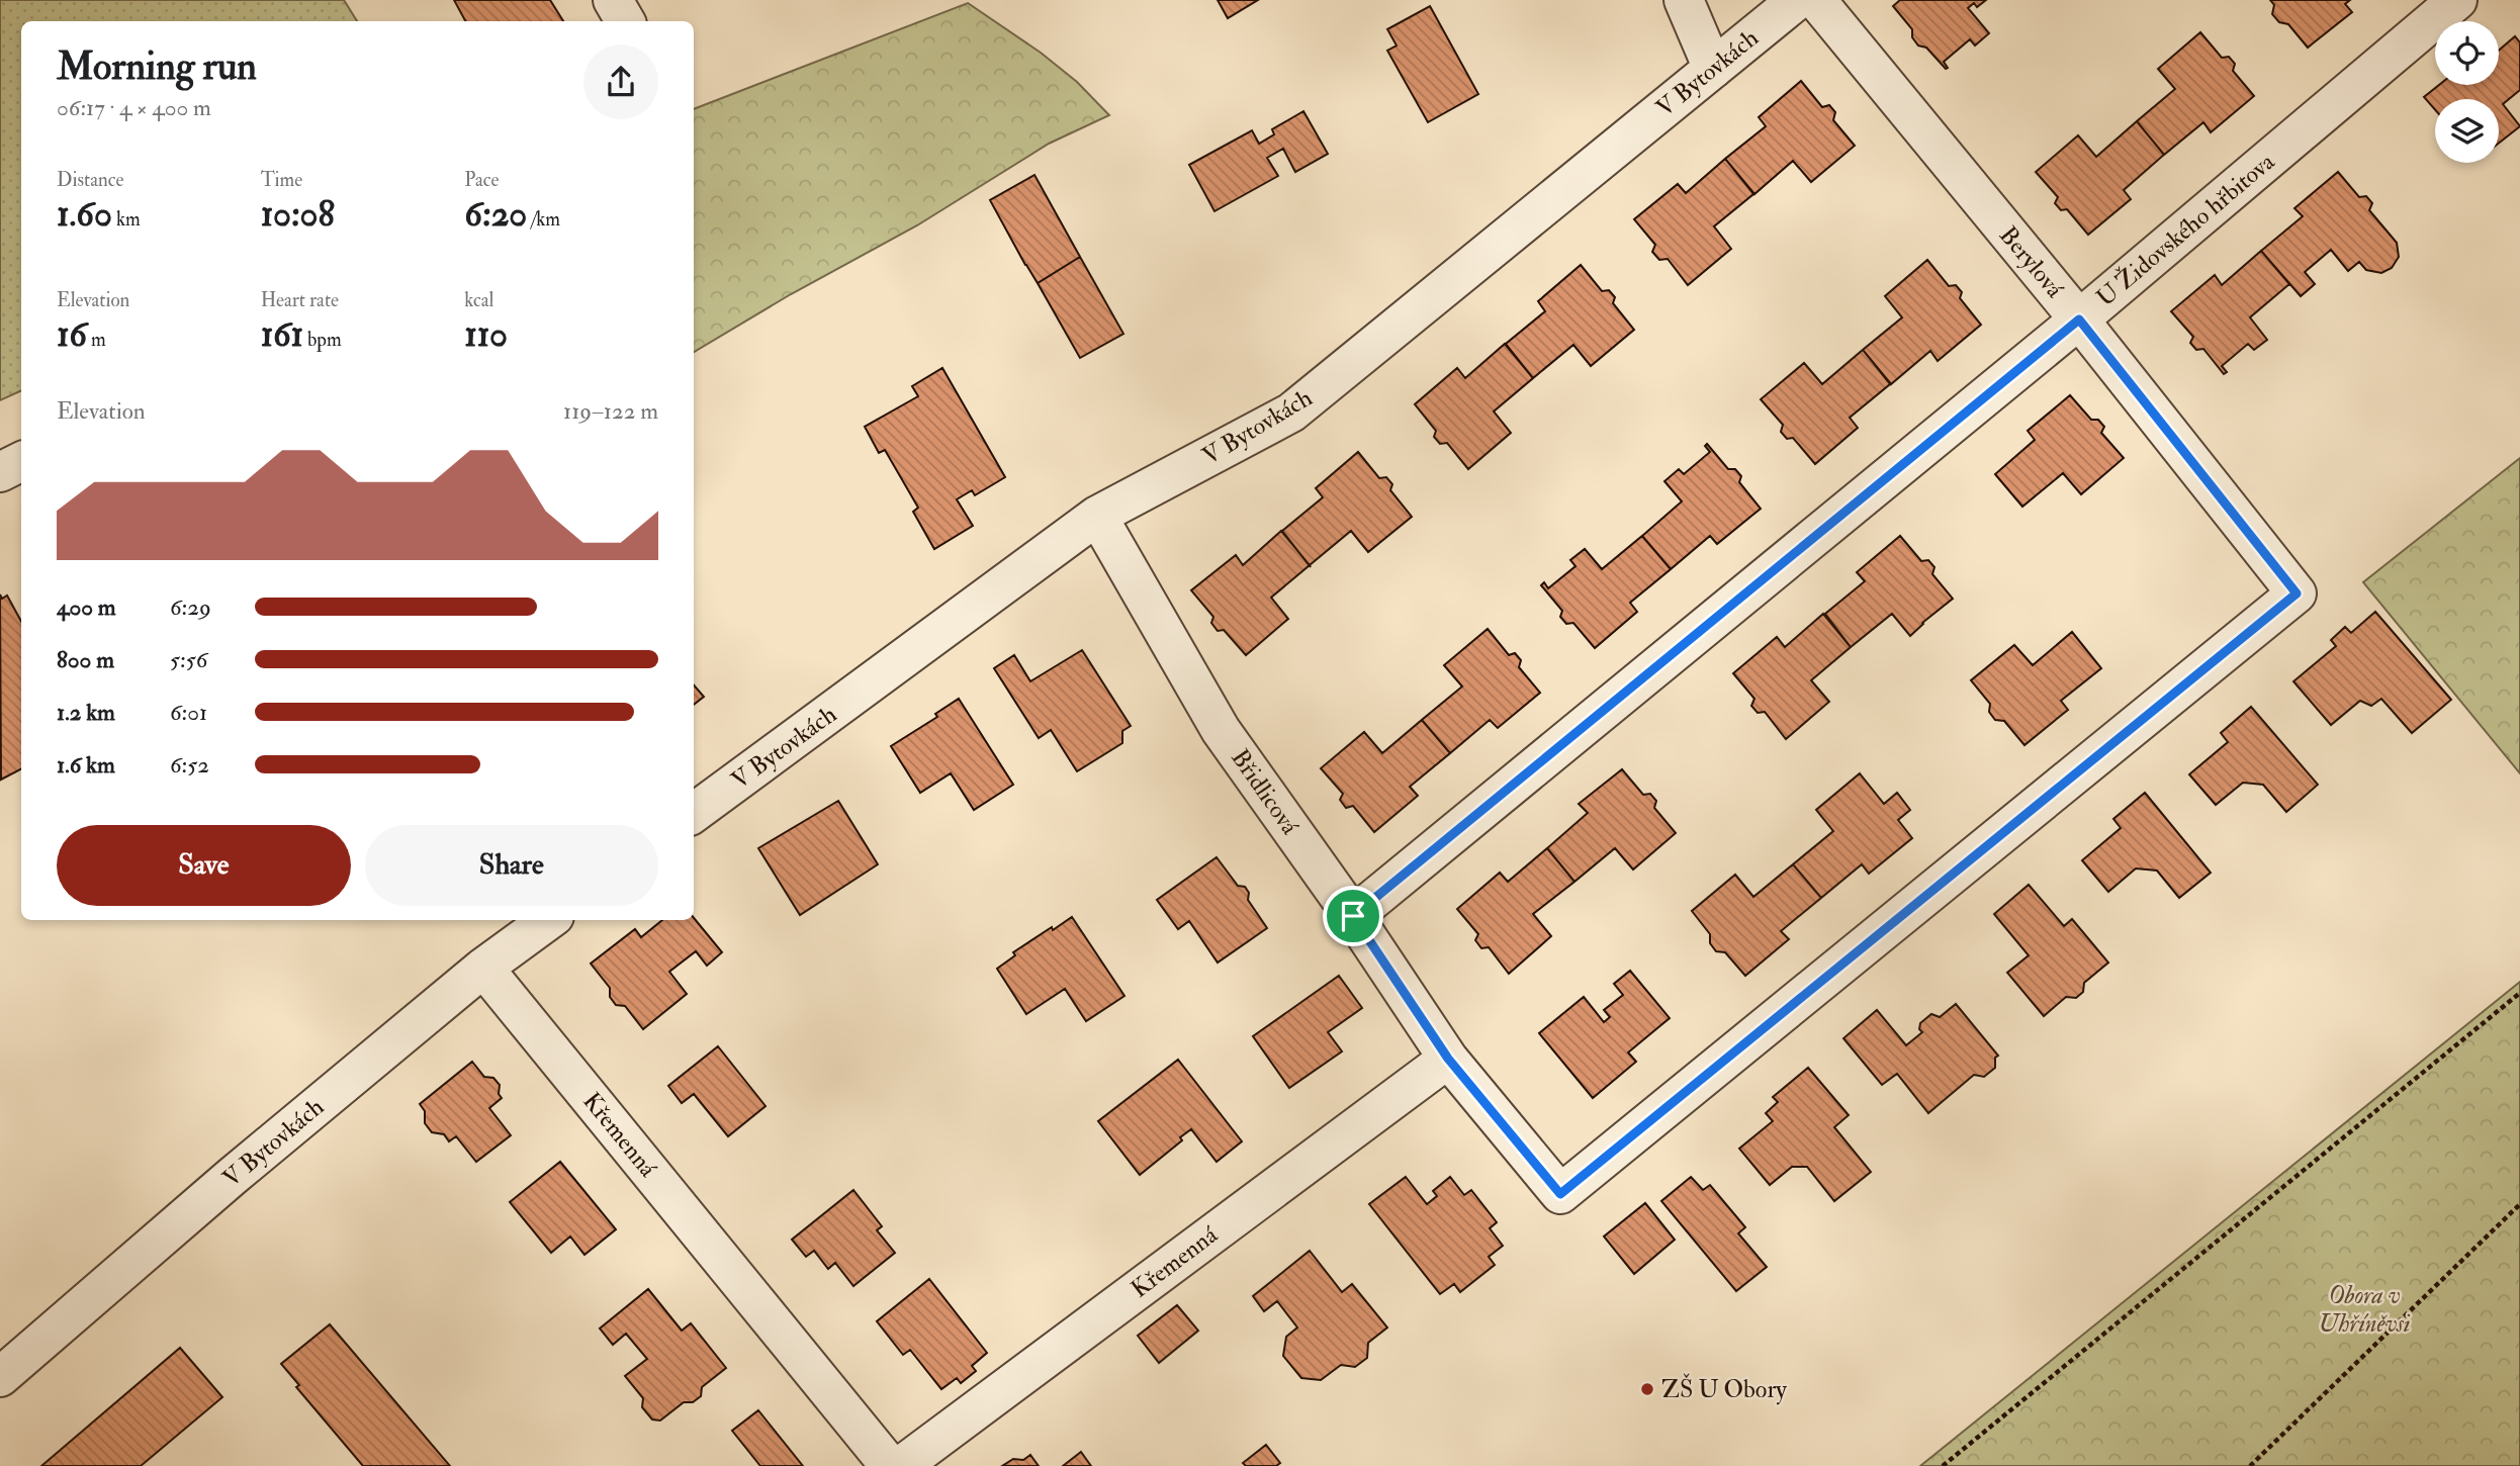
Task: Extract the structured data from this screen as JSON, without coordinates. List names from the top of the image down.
{
  "streets": {
    "street": [
      "V Bytovkách",
      "U Židovského hřbitova",
      "Berylová",
      "Břidlicová",
      "Křemenná"
    ]
  },
  "crossings": [
    ["V Bytovkách", "Břidlicová"],
    ["V Bytovkách", "Křemenná"],
    ["U Židovského hřbitova", "Berylová"],
    ["U Židovského hřbitova", "Břidlicová"],
    ["Berylová", "Břidlicová"],
    ["Břidlicová", "Křemenná"]
  ],
  "parks": ["Obora v Uhříněvsi"],
  "places": ["ZŠ U Obory"],
  "page": {
    "heading": ["Morning run", "06:17 · 4 × 400 m"],
    "stats": [
      ["Distance", "1.60 km"],
      ["Time", "10:08"],
      ["Pace", "6:20 /km"],
      ["Elevation", "16 m"],
      ["Heart rate", "161 bpm"],
      ["kcal", "110"]
    ],
    "chart": ["Elevation", "119–122 m"],
    "list": [
      {
        "name": "400 m",
        "note": "6:29"
      },
      {
        "name": "800 m",
        "note": "5:56"
      },
      {
        "name": "1.2 km",
        "note": "6:01"
      },
      {
        "name": "1.6 km",
        "note": "6:52"
      }
    ],
    "buttons": ["Save", "Share"]
  }
}
